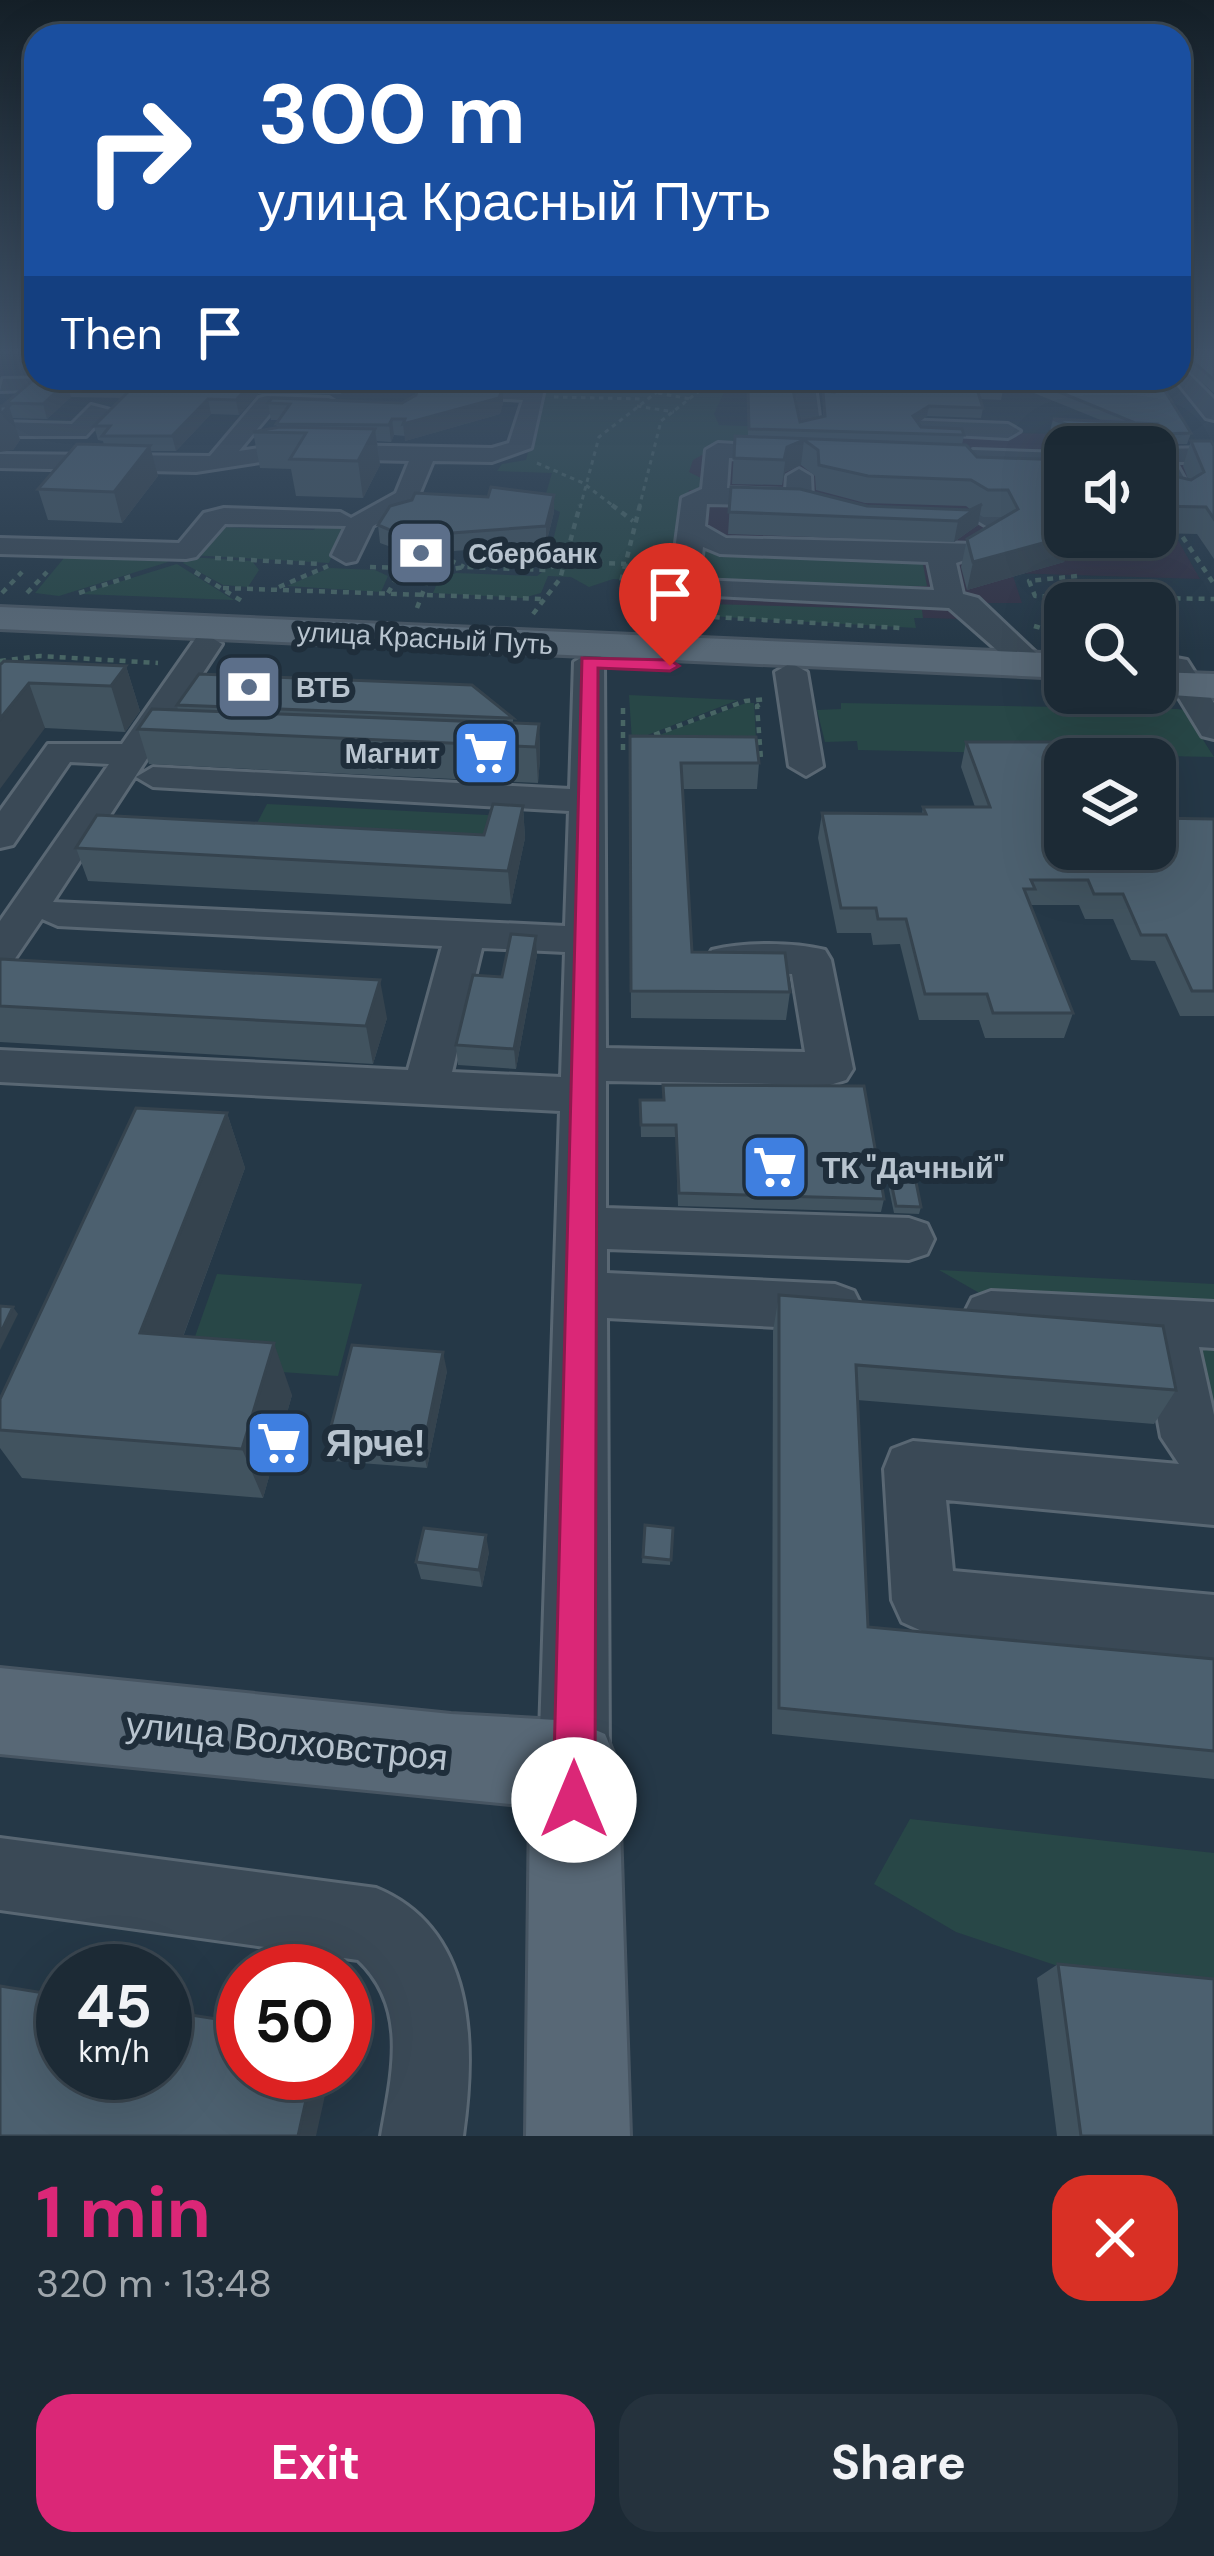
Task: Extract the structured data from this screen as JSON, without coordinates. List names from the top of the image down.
{
  "streets": {
    "main road": ["улица Красный Путь", "улица Волховстроя"]
  },
  "places": {
    "bank": ["Сбербанк", "ВТБ"],
    "supermarket": ["Магнит", "ТК \"Дачный\"", "Ярче!"]
  },
  "page": {
    "turn": ["300 m", "улица Красный Путь"],
    "then": "Then",
    "speed": "45 km/h",
    "limit": "50",
    "heading": ["1 min", "320 m · 13:48"],
    "buttons": ["Exit", "Share"]
  }
}
